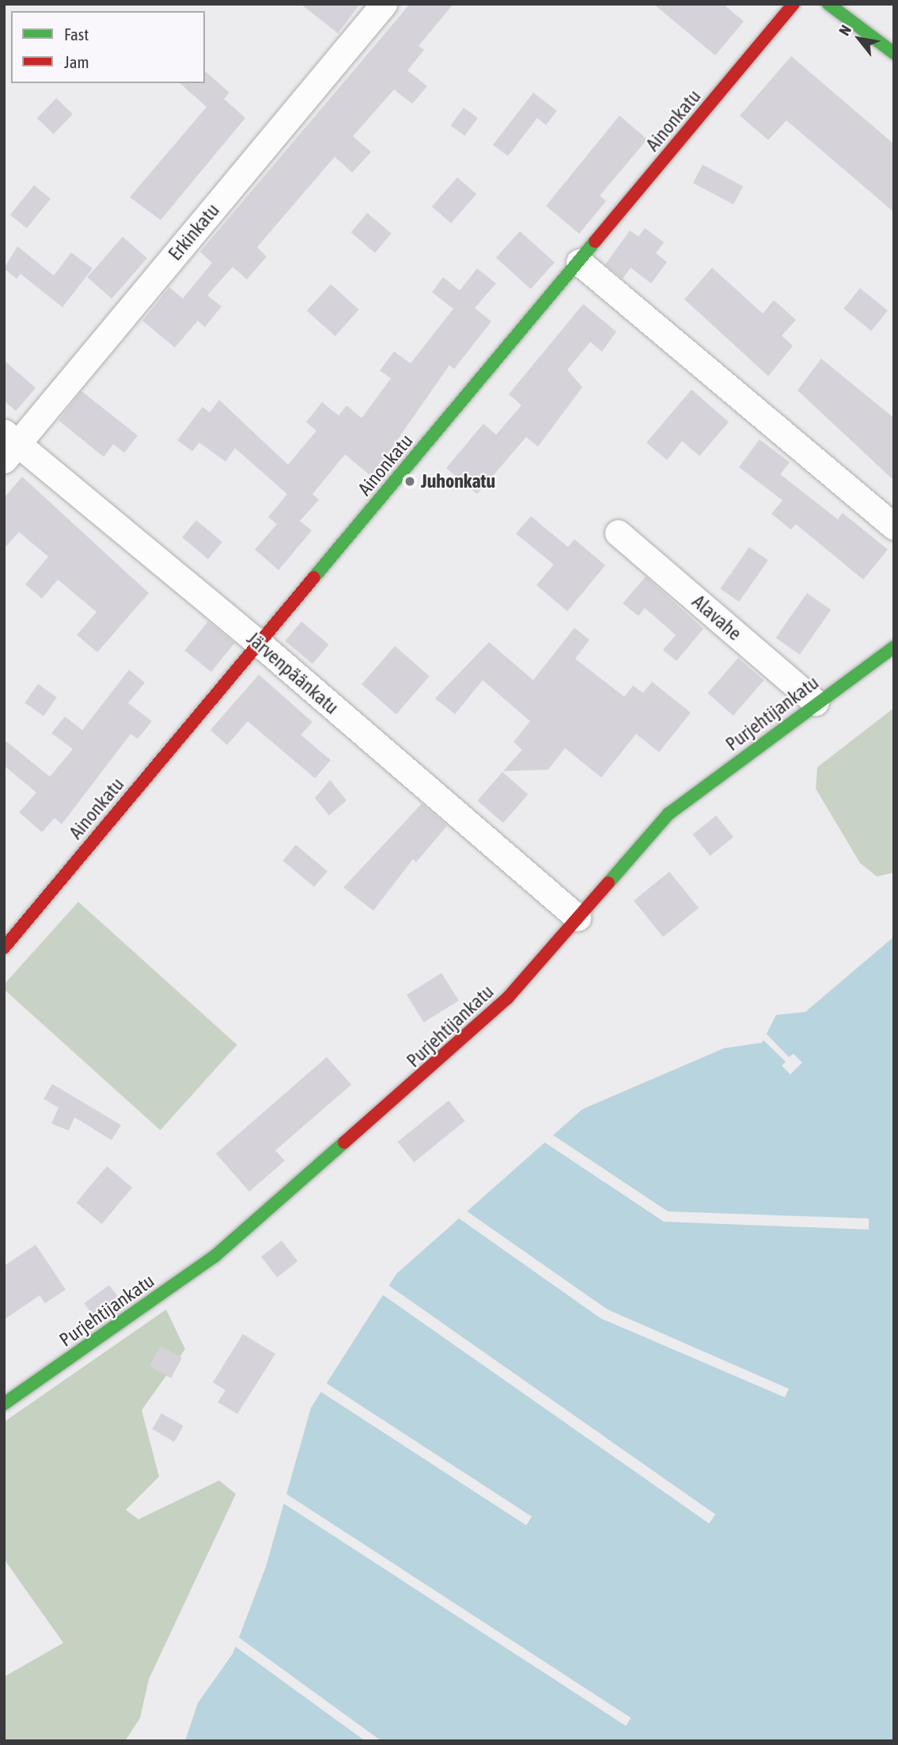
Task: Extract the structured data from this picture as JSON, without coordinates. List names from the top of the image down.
{
  "streets": {
    "street": [
      "Ainonkatu",
      "Erkinkatu",
      "Alavahe",
      "Järvenpäänkatu",
      "Purjehtijankatu"
    ]
  },
  "crossings": [
    ["Ainonkatu", "Järvenpäänkatu"],
    ["Erkinkatu", "Järvenpäänkatu"],
    ["Alavahe", "Purjehtijankatu"],
    ["Järvenpäänkatu", "Purjehtijankatu"]
  ],
  "places": ["Juhonkatu"],
  "legend": ["Fast", "Jam"],
  "north": "top left"
}
